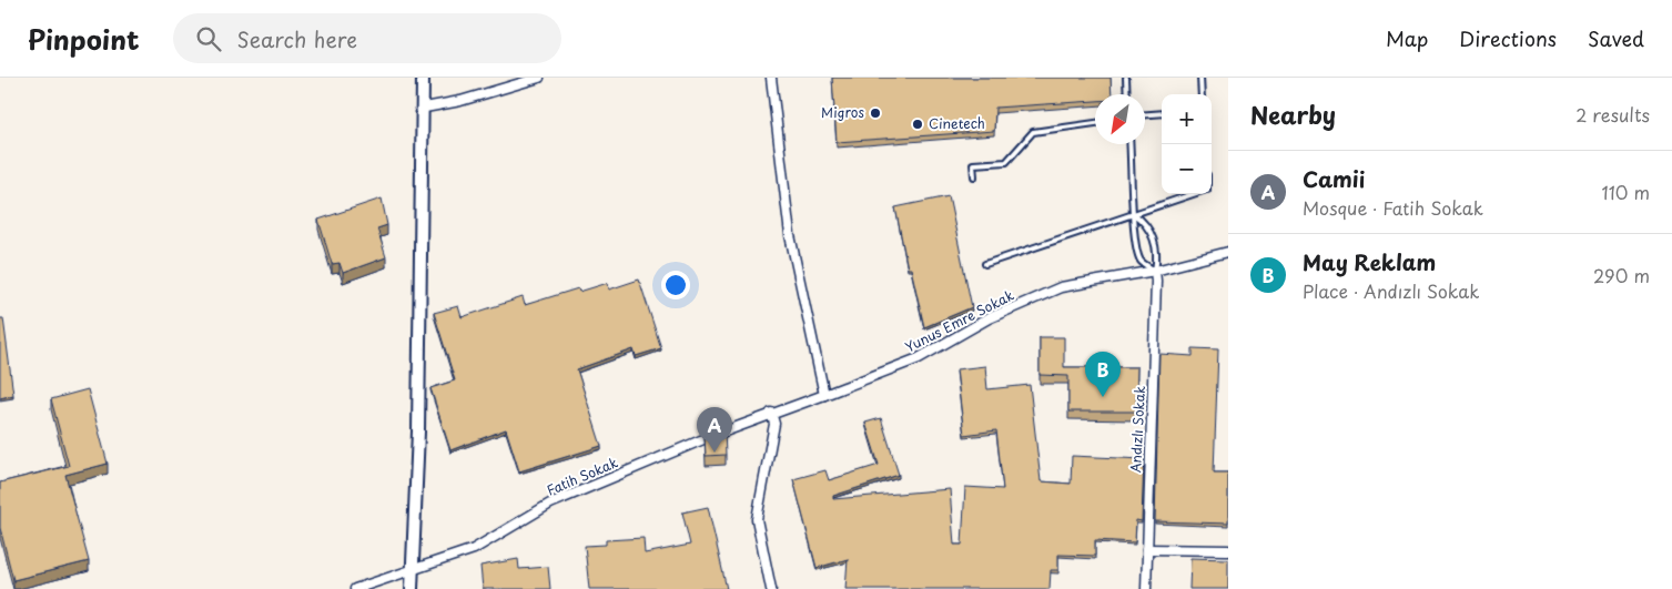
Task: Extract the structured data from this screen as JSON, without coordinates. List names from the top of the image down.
{
  "streets": {
    "street": ["Yunus Emre Sokak", "Andızlı Sokak", "Fatih Sokak"]
  },
  "crossings": [
    ["Yunus Emre Sokak", "Andızlı Sokak"],
    ["Yunus Emre Sokak", "Fatih Sokak"]
  ],
  "places": ["Migros", "Cinetech"],
  "north": "bottom left",
  "page": {
    "header": "Pinpoint",
    "search": "Search here",
    "nav": ["Map", "Directions", "Saved"],
    "heading": ["Nearby", "2 results"],
    "map_buttons": ["+", "−"],
    "list": [
      {
        "mark": "A",
        "name": "Camii",
        "note": "Mosque · Fatih Sokak",
        "value": "110 m"
      },
      {
        "mark": "B",
        "name": "May Reklam",
        "note": "Place · Andızlı Sokak",
        "value": "290 m"
      }
    ],
    "pins": ["B", "A"]
  }
}
